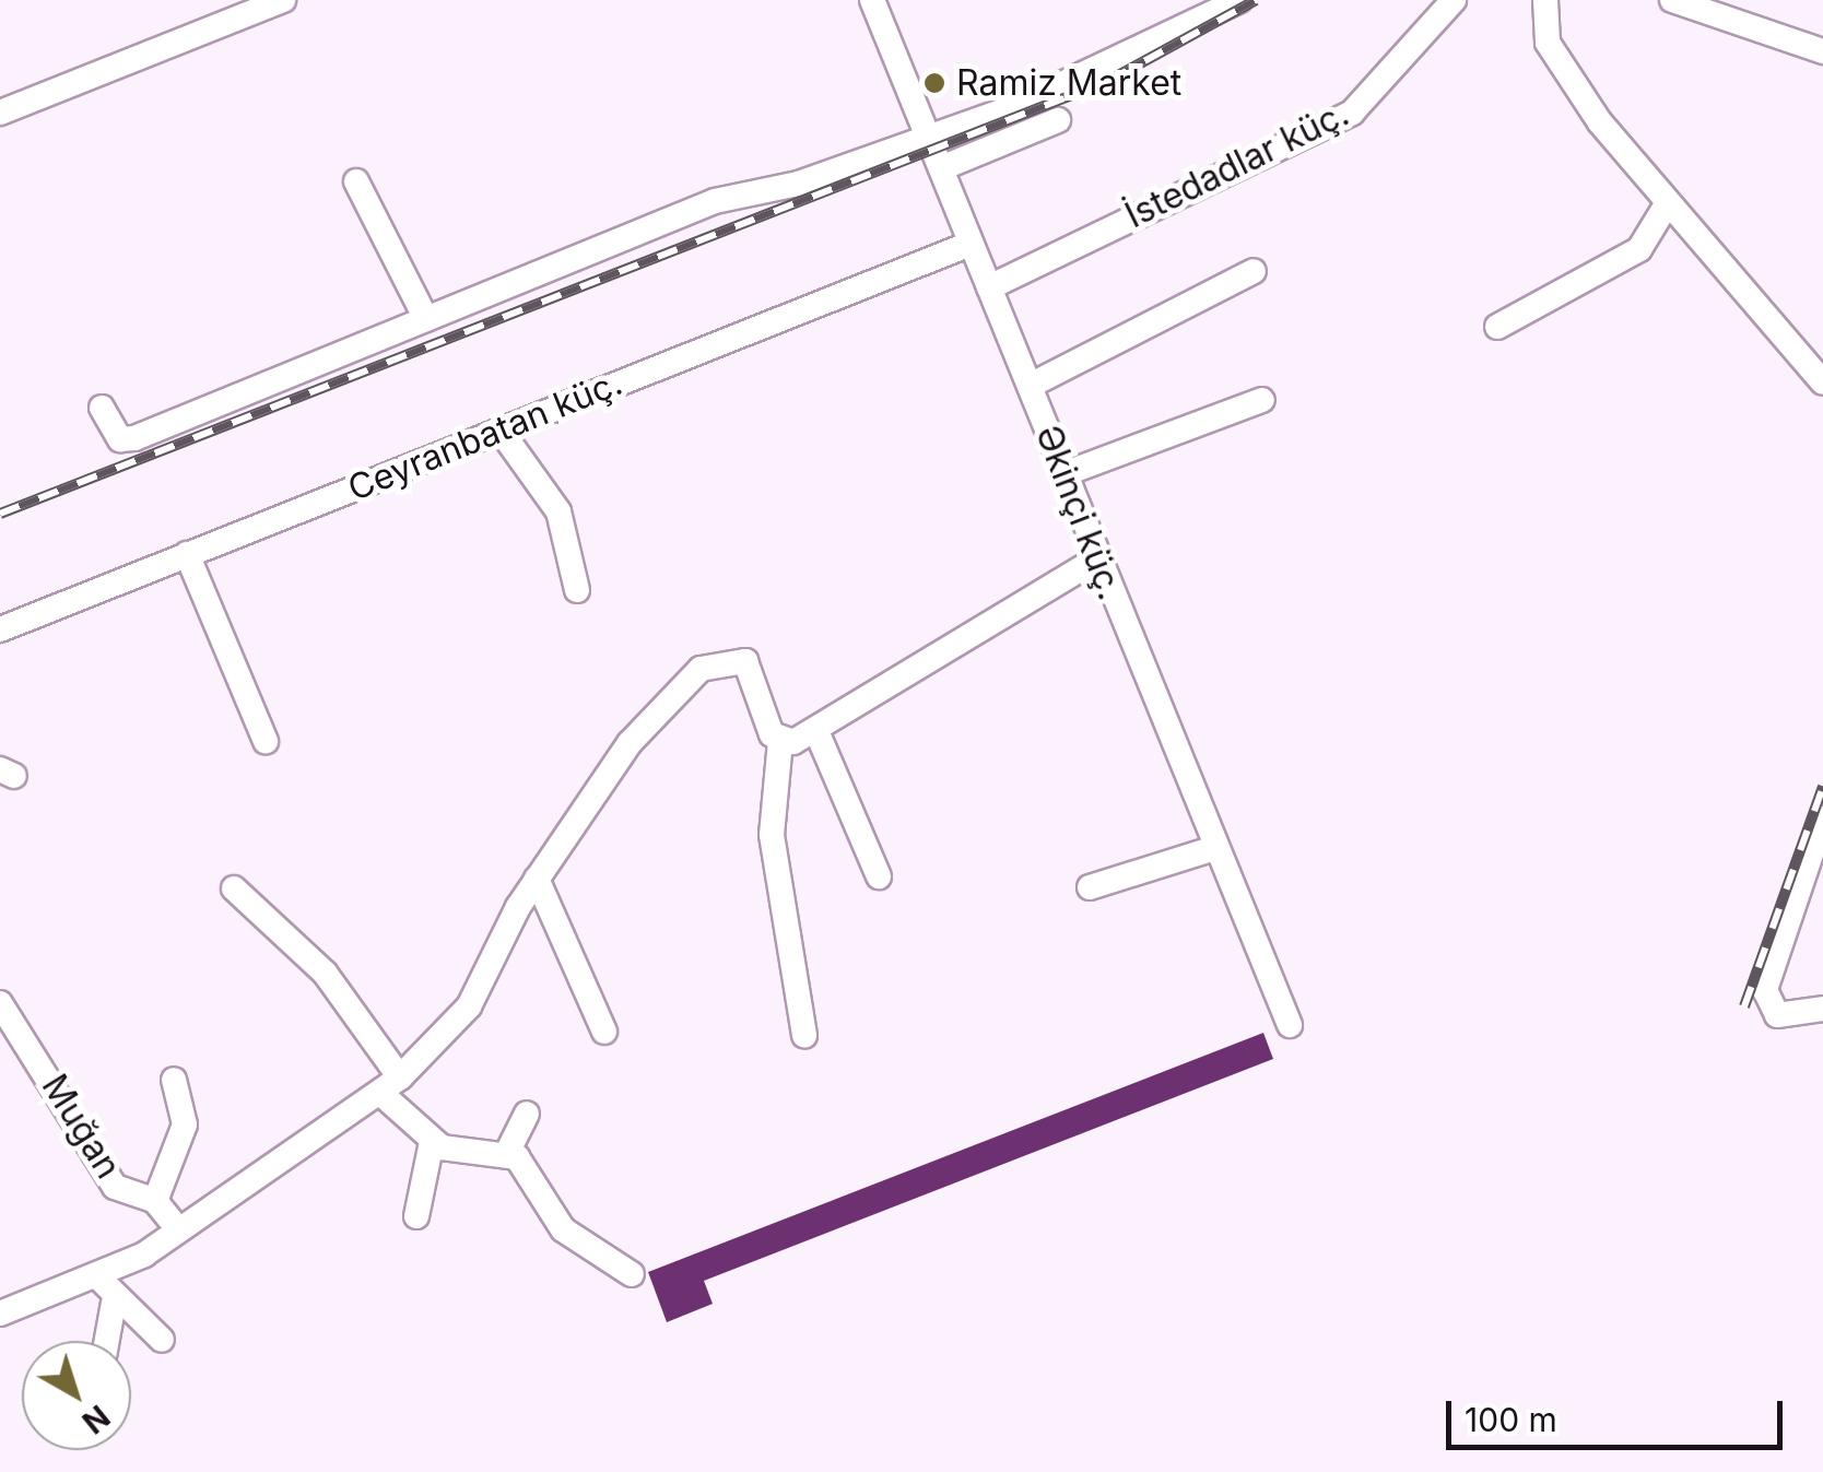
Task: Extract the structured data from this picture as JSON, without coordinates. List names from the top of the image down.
{
  "streets": {
    "street": [
      "İstedadlar küç.",
      "Ceyranbatan küç.",
      "Əkinçi küç.",
      "Muğan"
    ]
  },
  "crossings": [
    ["İstedadlar küç.", "Əkinçi küç."],
    ["Ceyranbatan küç.", "Əkinçi küç."]
  ],
  "places": ["Ramiz Market"],
  "scale_bar": "100 m",
  "north": "bottom right"
}
